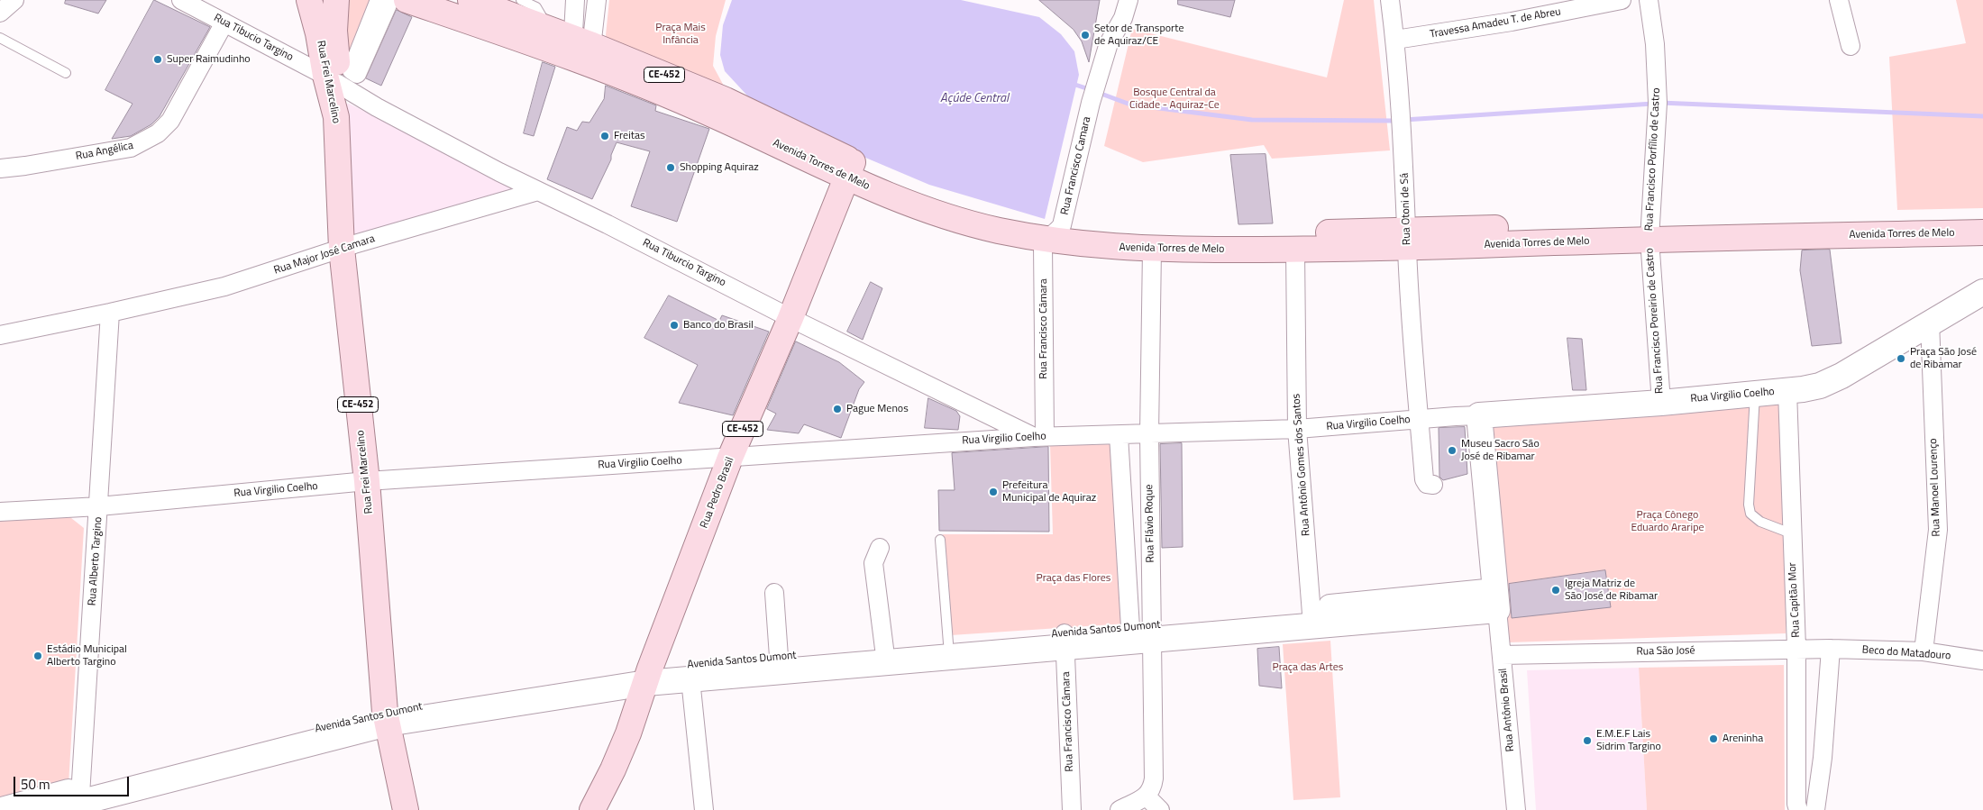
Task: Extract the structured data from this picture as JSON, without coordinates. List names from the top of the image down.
{
  "streets": {
    "main road": [
      "CE-452",
      "Rua Frei Marcelino",
      "Avenida Torres de Melo",
      "Rua Pedro Brasil"
    ],
    "street": [
      "Travessa Amadeu T. de Abreu",
      "Rua Tibucio Targino",
      "Rua Angélica",
      "Rua Francisco Porfílio de Castro",
      "Rua Francisco Camara",
      "Rua Otoni de Sá",
      "Rua Major José Camara",
      "Rua Tiburcio Targino",
      "Rua Francisco Poreirio de Castro",
      "Rua Francisco Câmara",
      "Rua Virgilio Coelho",
      "Rua Antônio Gomes dos Santos",
      "Rua Manoel Lourenço",
      "Rua Flávio Roque",
      "Rua Alberto Targino",
      "Rua Capitão Mor",
      "Avenida Santos Dumont",
      "Rua São José",
      "Beco do Matadouro",
      "Rua Antônio Brasil"
    ]
  },
  "crossings": [
    ["Travessa Amadeu T. de Abreu", "Rua Otoni de Sá"],
    ["Rua Tibucio Targino", "Rua Frei Marcelino"],
    ["Rua Tibucio Targino", "Rua Angélica"],
    ["Rua Tibucio Targino", "Rua Tiburcio Targino"],
    ["Rua Frei Marcelino", "Rua Major José Camara"],
    ["Rua Frei Marcelino", "Rua Tiburcio Targino"],
    ["Rua Frei Marcelino", "Rua Virgilio Coelho"],
    ["Rua Frei Marcelino", "Avenida Santos Dumont"],
    ["Rua Francisco Porfílio de Castro", "Avenida Torres de Melo"],
    ["Rua Francisco Porfílio de Castro", "Rua Francisco Poreirio de Castro"],
    ["Avenida Torres de Melo", "Rua Francisco Camara"],
    ["Avenida Torres de Melo", "Rua Otoni de Sá"],
    ["Avenida Torres de Melo", "Rua Francisco Poreirio de Castro"],
    ["Avenida Torres de Melo", "Rua Francisco Câmara"],
    ["Avenida Torres de Melo", "Rua Antônio Gomes dos Santos"],
    ["Avenida Torres de Melo", "Rua Pedro Brasil"],
    ["Avenida Torres de Melo", "Rua Flávio Roque"],
    ["Rua Francisco Camara", "Rua Francisco Câmara"],
    ["Rua Otoni de Sá", "Rua Virgilio Coelho"],
    ["Rua Major José Camara", "Rua Tiburcio Targino"],
    ["Rua Major José Camara", "Rua Alberto Targino"],
    ["Rua Tiburcio Targino", "Rua Francisco Câmara"],
    ["Rua Tiburcio Targino", "Rua Virgilio Coelho"],
    ["Rua Tiburcio Targino", "Rua Pedro Brasil"],
    ["Rua Francisco Poreirio de Castro", "Rua Virgilio Coelho"],
    ["Rua Francisco Câmara", "Rua Virgilio Coelho"],
    ["Rua Francisco Câmara", "Avenida Santos Dumont"],
    ["Rua Virgilio Coelho", "Rua Antônio Gomes dos Santos"],
    ["Rua Virgilio Coelho", "Rua Manoel Lourenço"],
    ["Rua Virgilio Coelho", "Rua Pedro Brasil"],
    ["Rua Virgilio Coelho", "Rua Flávio Roque"],
    ["Rua Virgilio Coelho", "Rua Alberto Targino"],
    ["Rua Virgilio Coelho", "Rua Capitão Mor"],
    ["Rua Antônio Gomes dos Santos", "Avenida Santos Dumont"],
    ["Rua Manoel Lourenço", "Beco do Matadouro"],
    ["Rua Pedro Brasil", "Avenida Santos Dumont"],
    ["Rua Flávio Roque", "Avenida Santos Dumont"],
    ["Rua Alberto Targino", "Avenida Santos Dumont"],
    ["Rua Capitão Mor", "Rua São José"],
    ["Avenida Santos Dumont", "Rua Antônio Brasil"],
    ["Rua São José", "Beco do Matadouro"],
    ["Rua São José", "Rua Antônio Brasil"]
  ],
  "water": ["Açúde Central"],
  "parks": [
    "Praça Mais Infância",
    "Bosque Central da Cidade - Aquiraz-Ce",
    "Praça Cônego Eduardo Araripe",
    "Praça das Flores",
    "Praça das Artes"
  ],
  "places": [
    "Setor de Transporte de Aquiraz/CE",
    "Super Raimudinho",
    "Freitas",
    "Shopping Aquiraz",
    "Banco do Brasil",
    "Praça São José de Ribamar",
    "Pague Menos",
    "Museu Sacro São José de Ribamar",
    "Prefeitura Municipal de Aquiraz",
    "Igreja Matriz de São José de Ribamar",
    "Estádio Municipal Alberto Targino",
    "Areninha",
    "E.M.E.F Lais Sidrim Targino"
  ],
  "scale_bar": "50 m"
}
